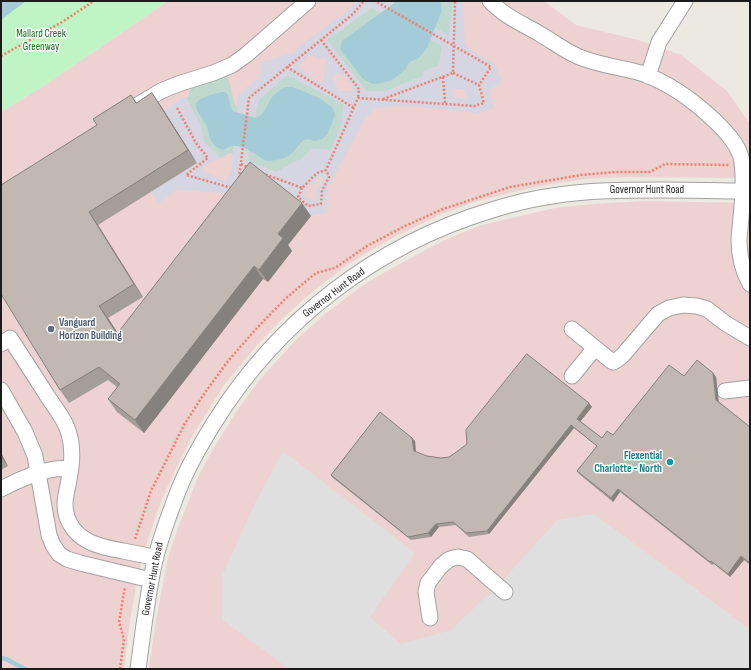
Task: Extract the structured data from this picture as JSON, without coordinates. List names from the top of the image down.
{
  "streets": {
    "street": ["Governor Hunt Road"]
  },
  "parks": ["Mallard Creek Greenway"],
  "places": ["Vanguard Horizon Building", "Flexential Charlotte - North"]
}
